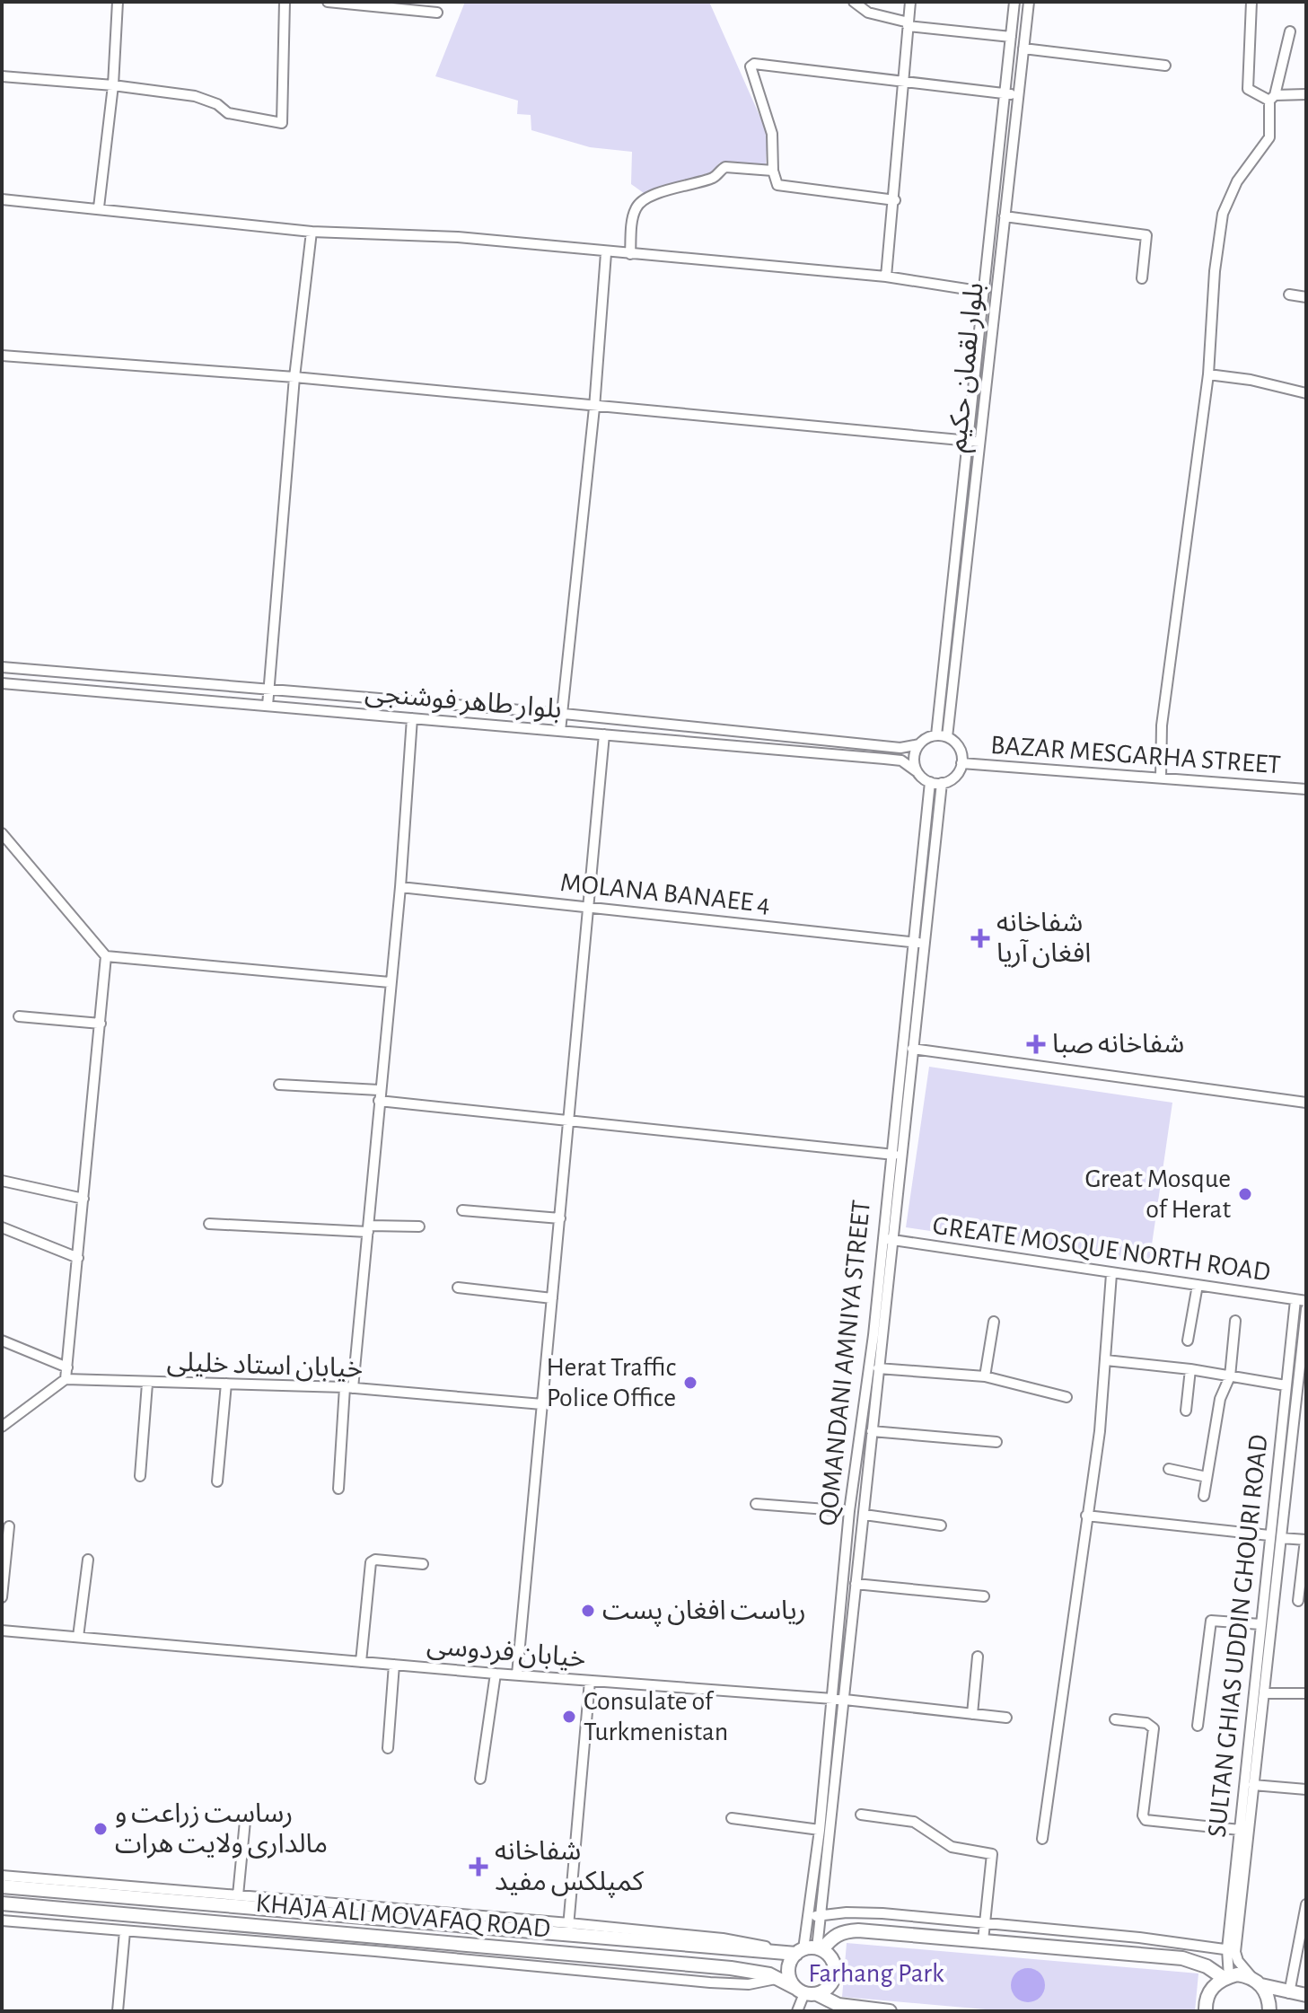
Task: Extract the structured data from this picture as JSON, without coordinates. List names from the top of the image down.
{
  "streets": {
    "highway": ["KHAJA ALI MOVAFAQ ROAD"],
    "street": [
      "بلوار لقمان حکیم",
      "بلوار طاهر فوشنجی",
      "BAZAR MESGARHA STREET",
      "MOLANA BANAEE 4",
      "GREATE MOSQUE NORTH ROAD",
      "QOMANDANI AMNIYA STREET",
      "خیابان استاد خلیلی",
      "SULTAN GHIAS UDDIN GHOURI ROAD",
      "خیابان فردوسی"
    ]
  },
  "crossings": [
    ["بلوار لقمان حکیم", "بلوار طاهر فوشنجی"],
    ["بلوار لقمان حکیم", "BAZAR MESGARHA STREET"],
    ["بلوار لقمان حکیم", "QOMANDANI AMNIYA STREET"],
    ["بلوار طاهر فوشنجی", "BAZAR MESGARHA STREET"],
    ["بلوار طاهر فوشنجی", "QOMANDANI AMNIYA STREET"],
    ["BAZAR MESGARHA STREET", "QOMANDANI AMNIYA STREET"],
    ["MOLANA BANAEE 4", "QOMANDANI AMNIYA STREET"],
    ["GREATE MOSQUE NORTH ROAD", "QOMANDANI AMNIYA STREET"],
    ["GREATE MOSQUE NORTH ROAD", "SULTAN GHIAS UDDIN GHOURI ROAD"],
    ["QOMANDANI AMNIYA STREET", "خیابان فردوسی"],
    ["QOMANDANI AMNIYA STREET", "KHAJA ALI MOVAFAQ ROAD"]
  ],
  "parks": ["Farhang Park"],
  "places": {
    "health": ["شفاخانه افغان آریا", "شفاخانه صبا", "شفاخانه کمپلکس مفید"],
    "other": [
      "Great Mosque of Herat",
      "Herat Traffic Police Office",
      "ریاست افغان پست",
      "Consulate of Turkmenistan",
      "رساست زراعت و مالداری ولایت هرات"
    ]
  }
}
